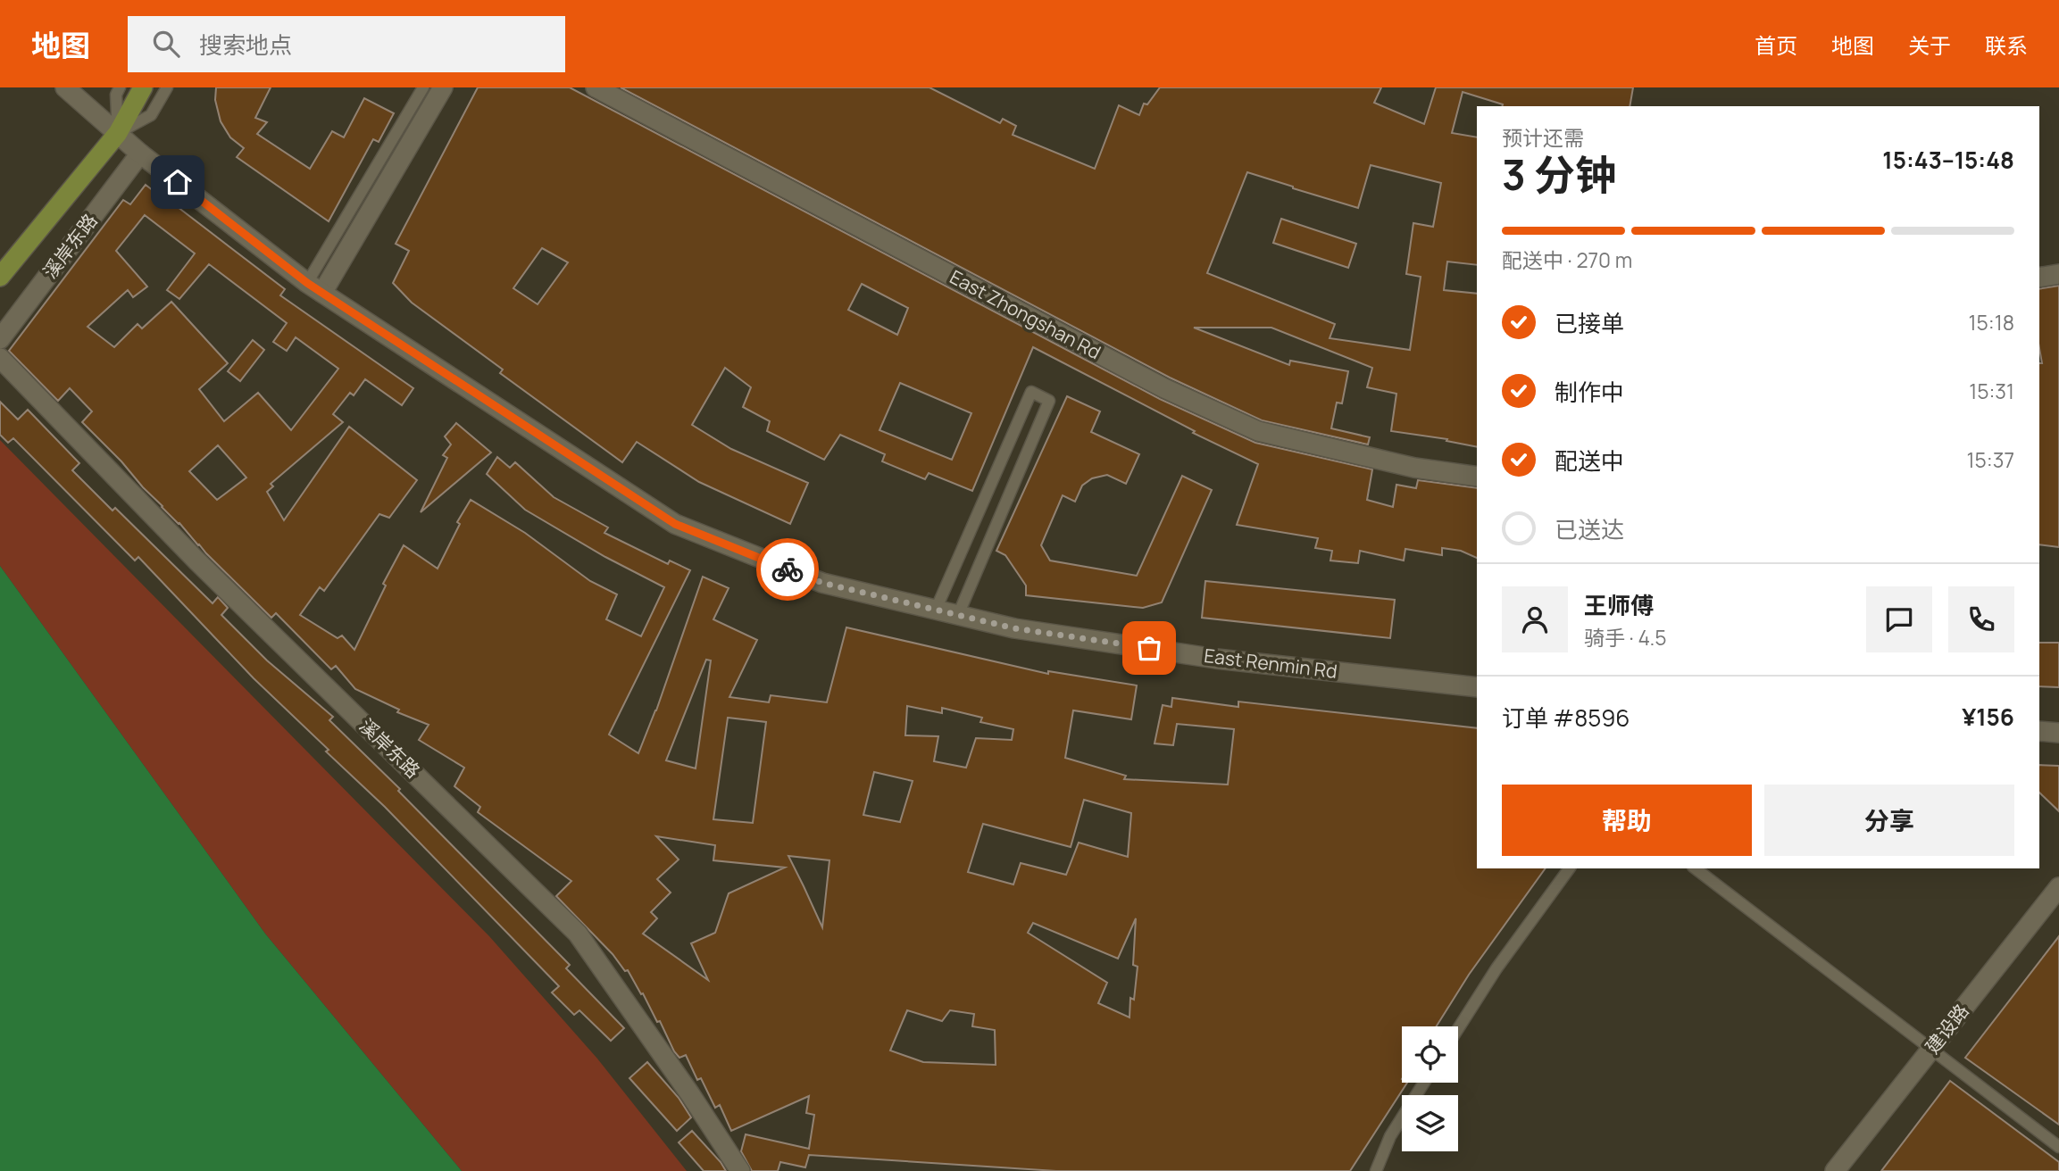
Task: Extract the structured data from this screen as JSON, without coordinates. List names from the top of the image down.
{
  "streets": {
    "street": [
      "溪岸东路",
      "East Zhongshan Rd",
      "East Renmin Rd",
      "建设路"
    ]
  },
  "crossings": [
    ["溪岸东路", "East Renmin Rd"]
  ],
  "page": {
    "header": "地图",
    "search": "搜索地点",
    "nav": [
      "首页",
      "地图",
      "关于",
      "联系"
    ],
    "heading": ["3 分钟", "预计还需", "15:43–15:48"],
    "panel": [
      "王师傅",
      "骑手 · 4.5",
      "订单 #8596",
      "¥156"
    ],
    "bar": "配送中 · 270 m",
    "list": [
      ["已接单", "15:18"],
      ["制作中", "15:31"],
      ["配送中", "15:37"],
      "已送达"
    ],
    "buttons": ["帮助", "分享"]
  }
}
